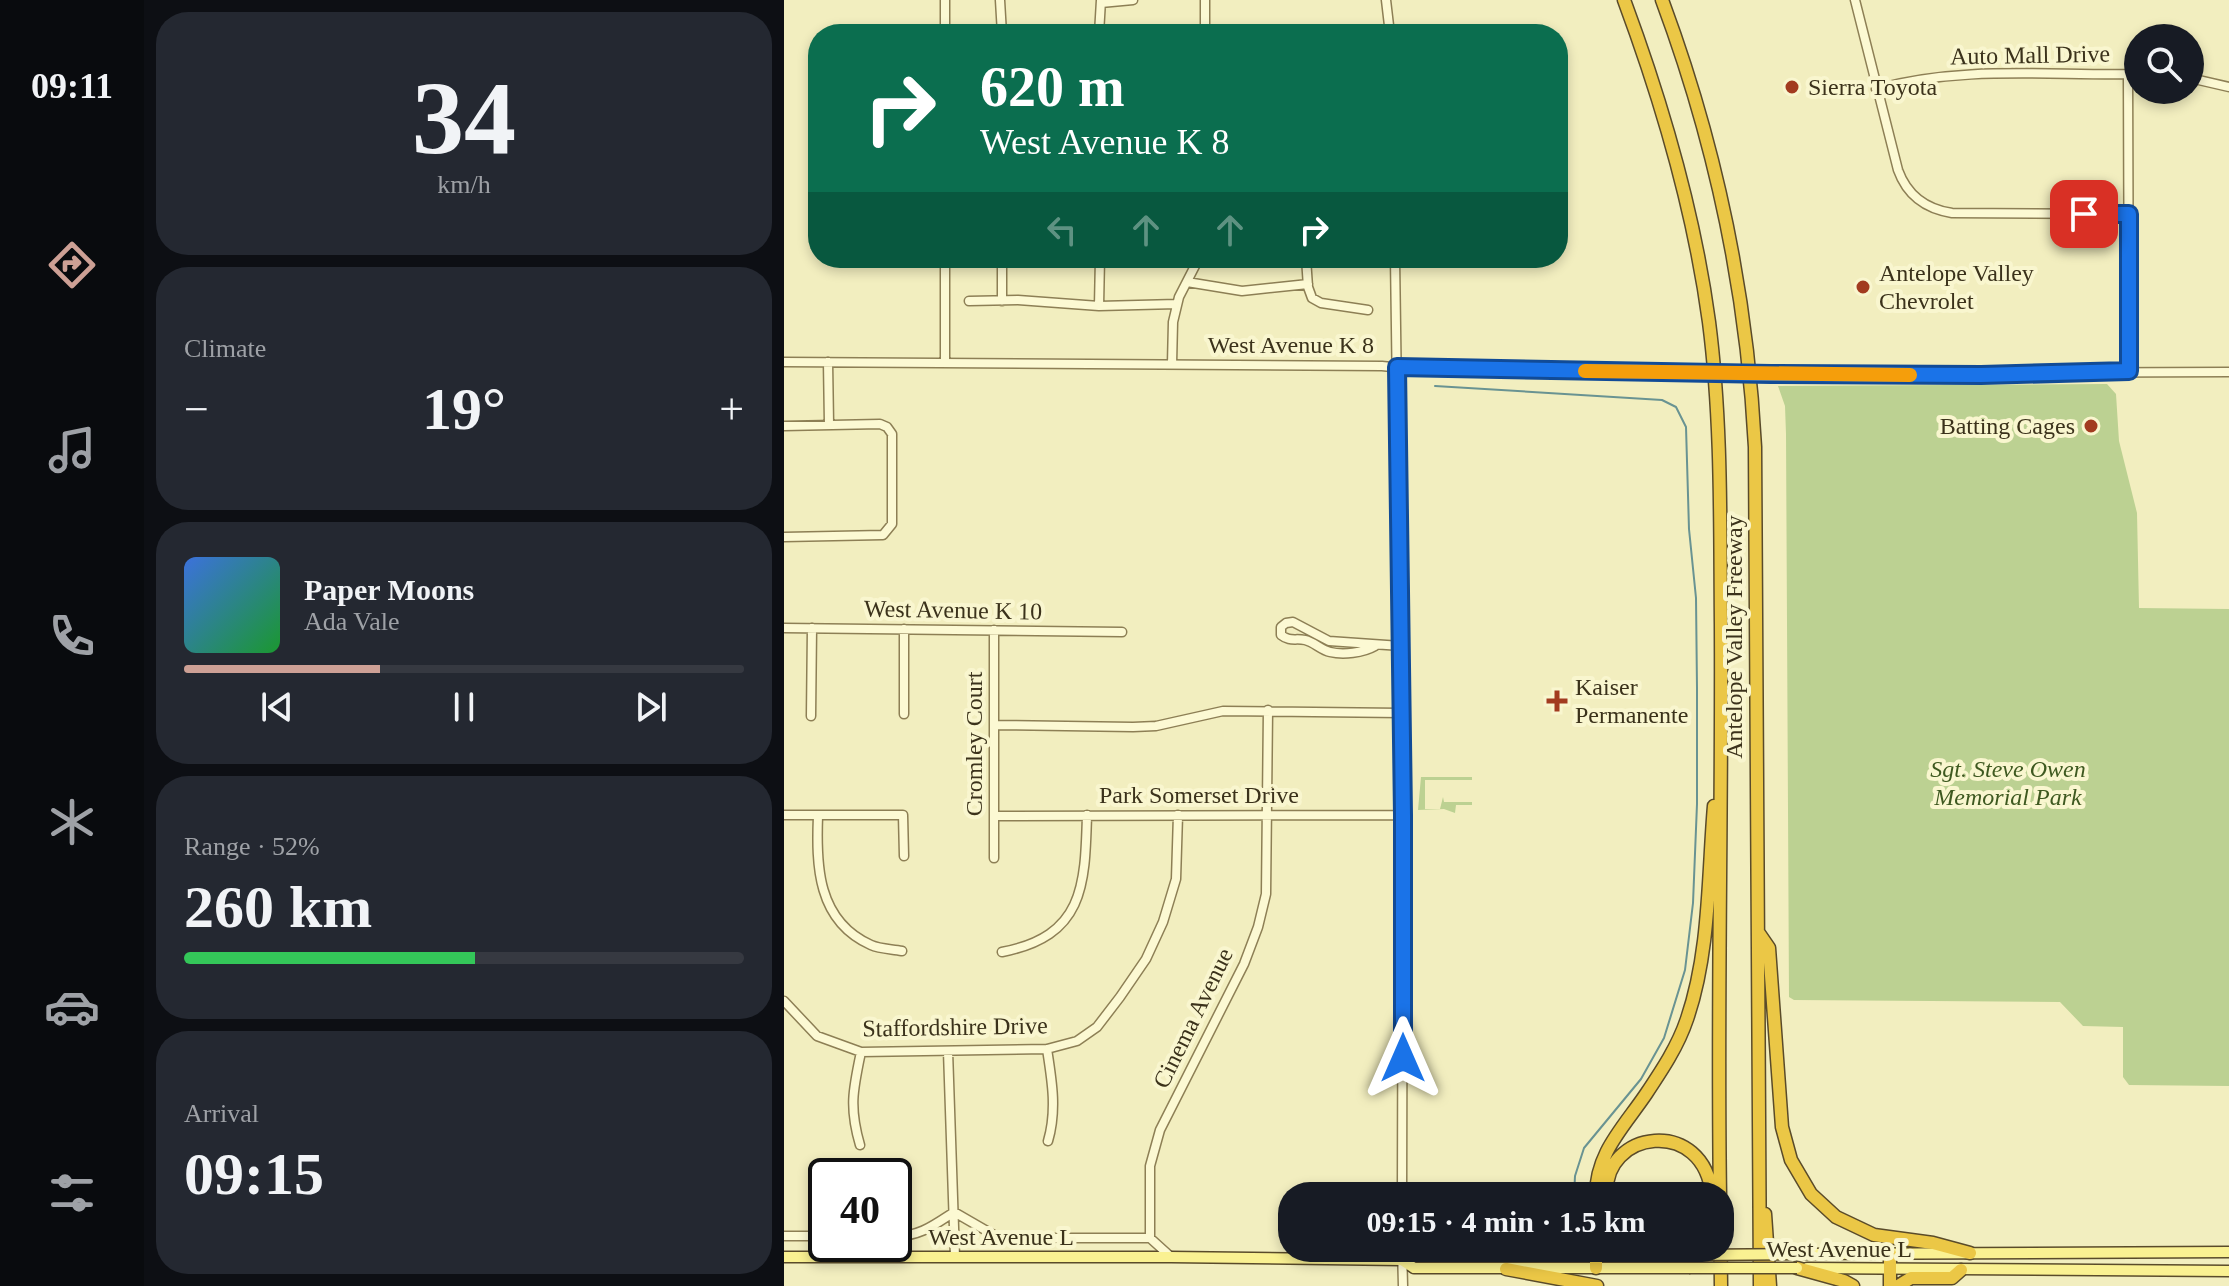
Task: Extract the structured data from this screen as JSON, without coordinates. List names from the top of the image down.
{
  "streets": {
    "highway": ["Antelope Valley Freeway"],
    "main road": ["West Avenue L"],
    "street": [
      "Auto Mall Drive",
      "West Avenue K 8",
      "West Avenue K 10",
      "Cromley Court",
      "Park Somerset Drive",
      "Cinema Avenue",
      "Staffordshire Drive"
    ]
  },
  "crossings": [
    ["West Avenue K 10", "Cromley Court"],
    ["Cromley Court", "Park Somerset Drive"],
    ["Park Somerset Drive", "Cinema Avenue"],
    ["Park Somerset Drive", "Staffordshire Drive"],
    ["Cinema Avenue", "West Avenue L"]
  ],
  "parks": ["Sgt. Steve Owen Memorial Park"],
  "places": {
    "other": ["Sierra Toyota", "Antelope Valley Chevrolet", "Batting Cages"],
    "health": ["Kaiser Permanente"]
  },
  "page": {
    "tabs": "09:11",
    "tile": [
      ["34", "km/h"],
      "Climate",
      ["Range · 52%", "260 km"],
      ["Arrival", "09:15"]
    ],
    "turn": ["620 m", "West Avenue K 8"],
    "heat": ["−", "19°", "+"],
    "song": ["Paper Moons", "Ada Vale"],
    "limit": "40",
    "trip": "09:15 · 4 min · 1.5 km"
  }
}
